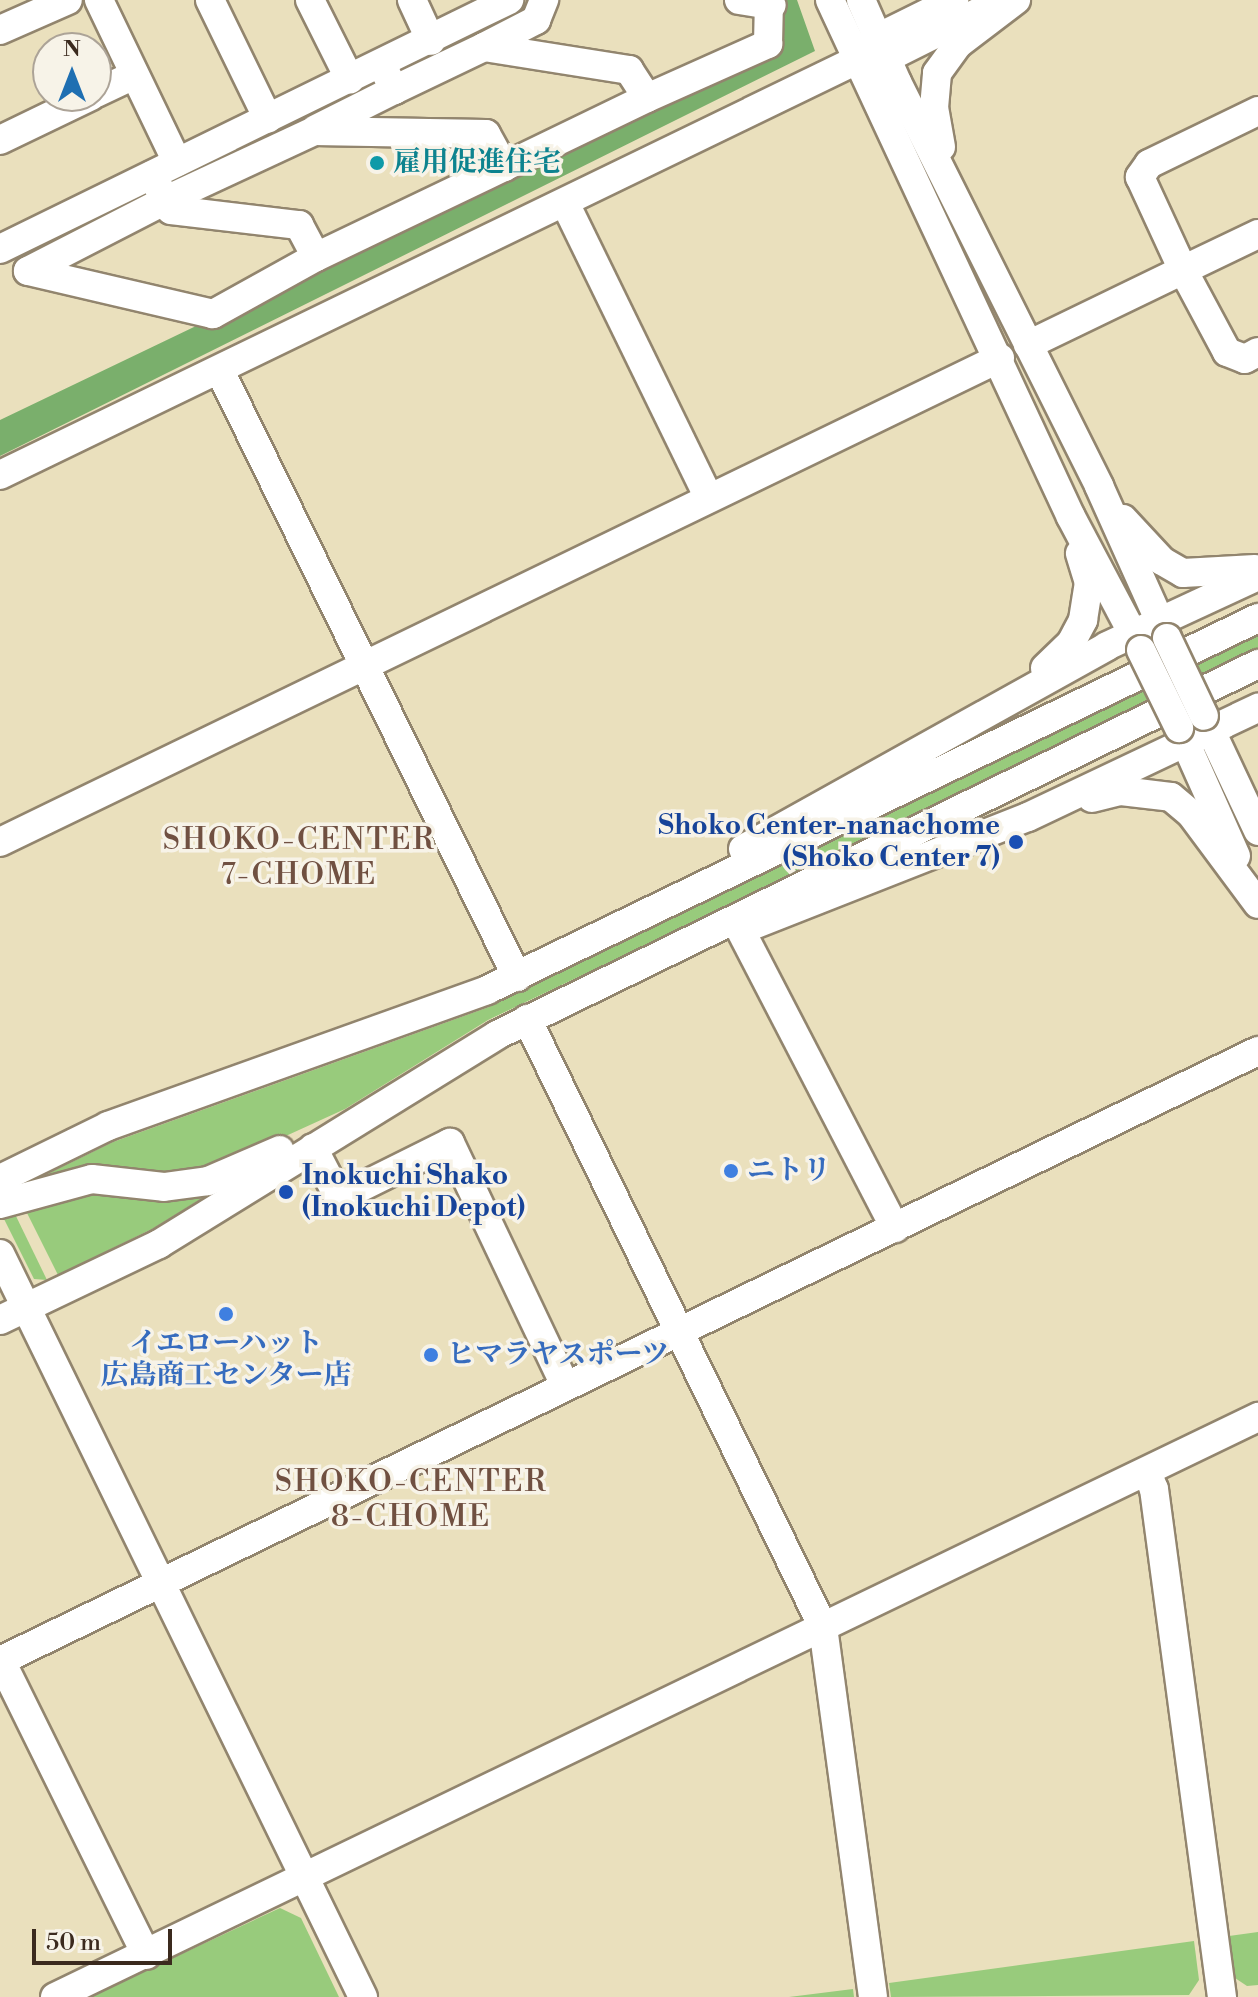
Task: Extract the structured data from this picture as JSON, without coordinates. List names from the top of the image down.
{
  "districts": ["SHOKO-CENTER 7-CHOME", "SHOKO-CENTER 8-CHOME"],
  "places": [
    "雇用促進住宅",
    "Shoko Center-nanachome (Shoko Center 7)",
    "ニトリ",
    "Inokuchi Shako (Inokuchi Depot)",
    "イエローハット 広島商工センター店",
    "ヒマラヤスポーツ"
  ],
  "scale_bar": "50 m",
  "north": "top"
}
